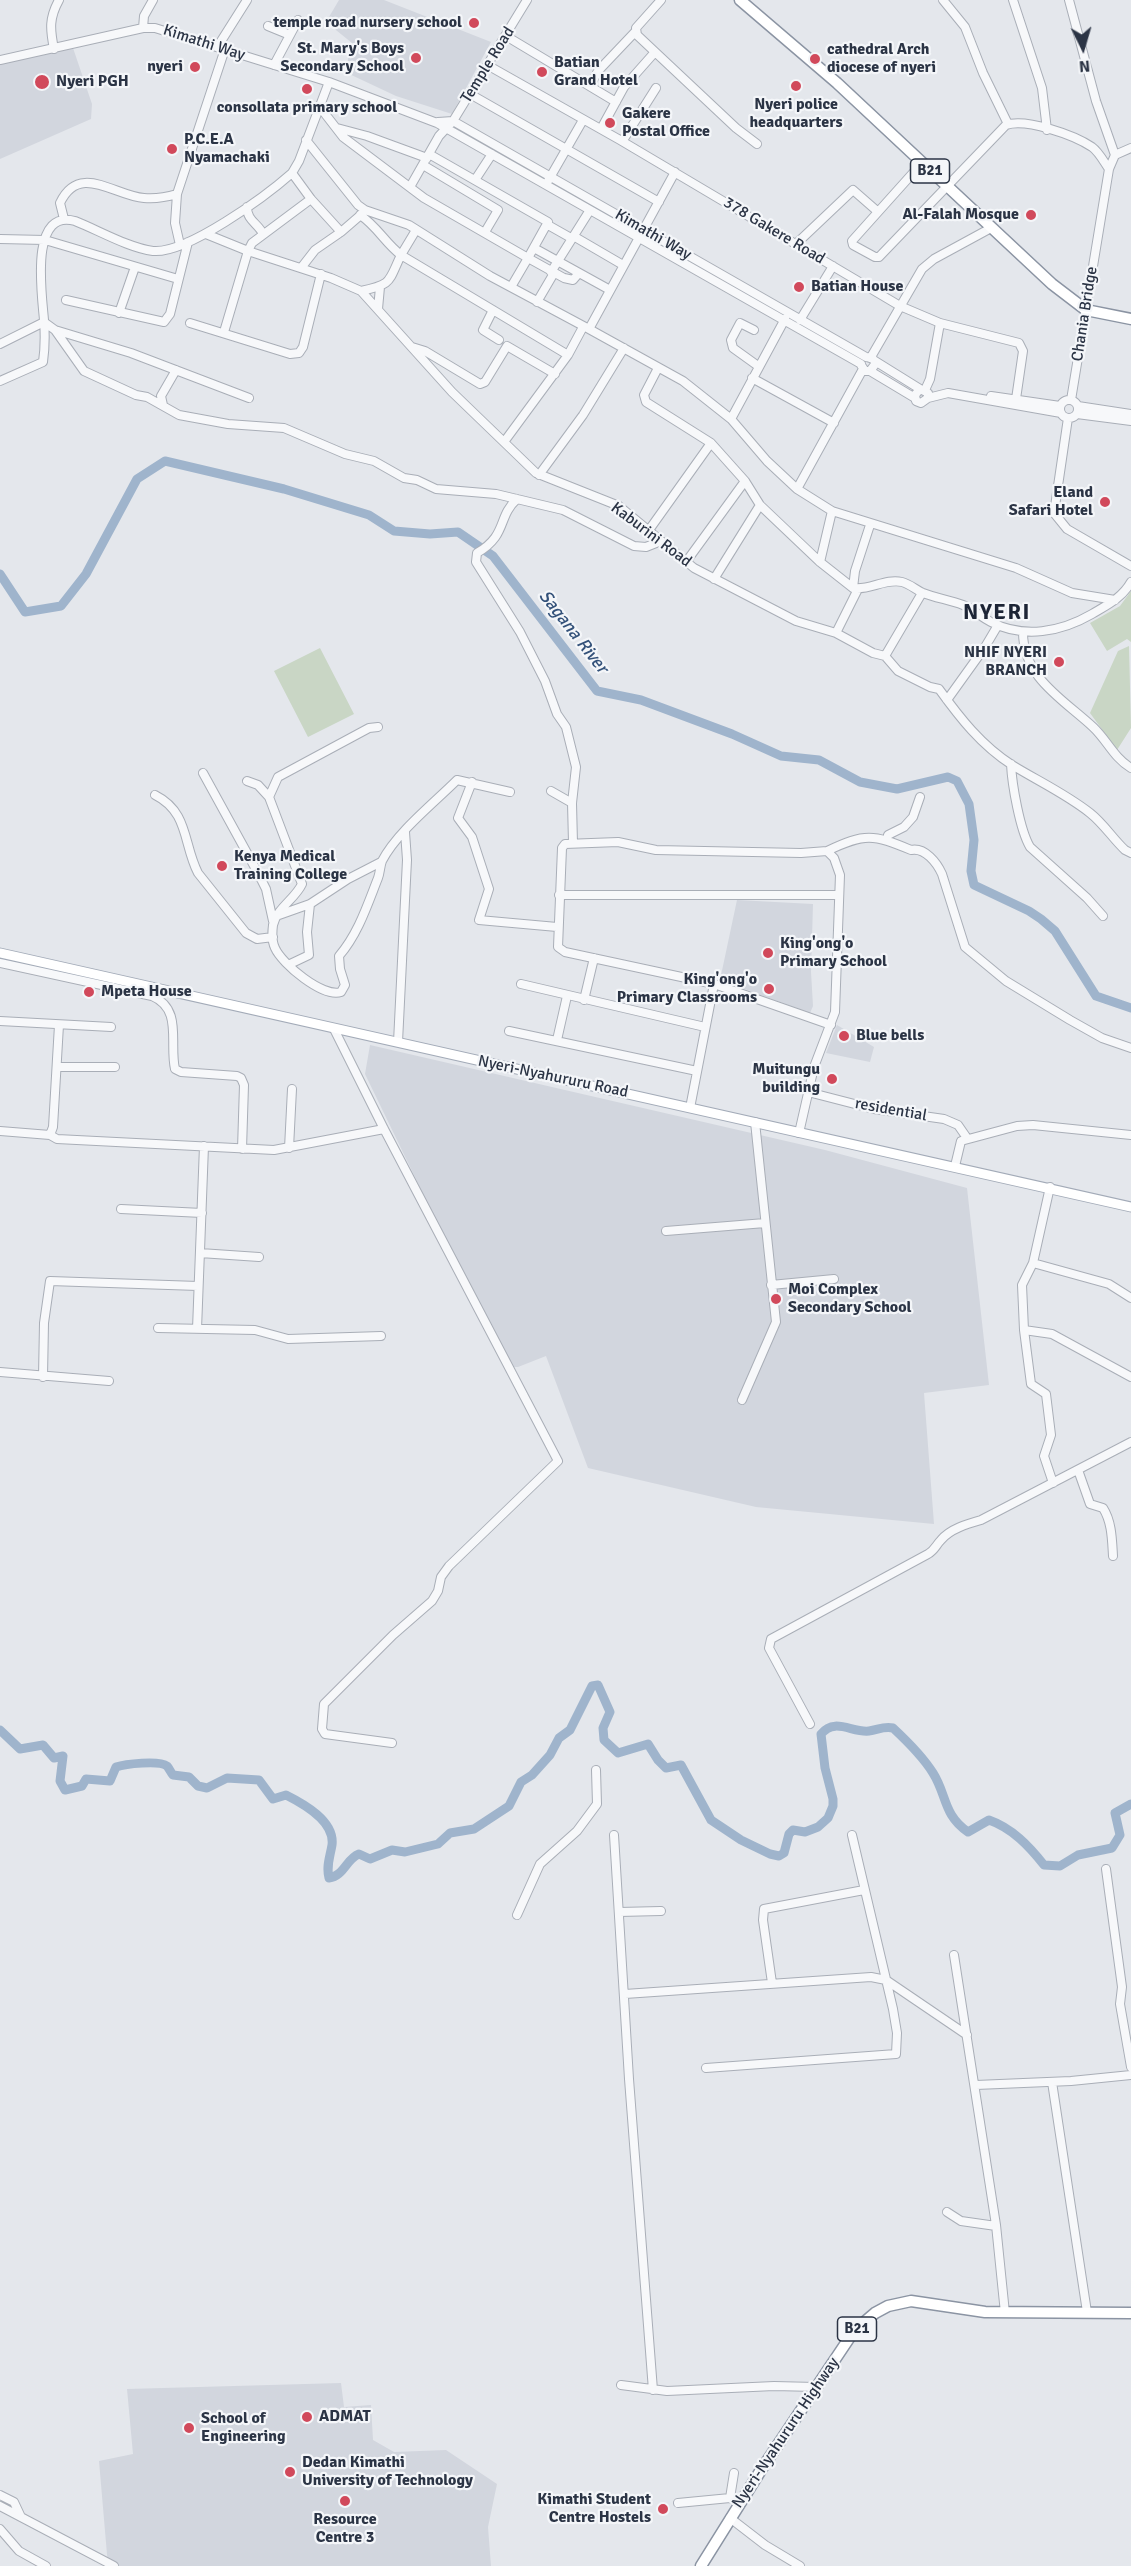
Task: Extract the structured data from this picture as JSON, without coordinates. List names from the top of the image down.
{
  "streets": {
    "highway": ["B21", "Nyeri-Nyahururu Highway"],
    "main road": ["Nyeri-Nyahururu Road"],
    "street": [
      "Kimathi Way",
      "Temple Road",
      "378 Gakere Road",
      "Chania Bridge",
      "Kaburini Road",
      "residential"
    ]
  },
  "crossings": [
    ["Kimathi Way", "Temple Road"],
    ["Temple Road", "378 Gakere Road"],
    ["B21", "Chania Bridge"]
  ],
  "districts": ["NYERI"],
  "water": ["Sagana River"],
  "places": [
    "temple road nursery school",
    "St. Mary's Boys Secondary School",
    "cathedral Arch diocese of nyeri",
    "nyeri",
    "Batian Grand Hotel",
    "Nyeri PGH",
    "Nyeri police headquarters",
    "consollata primary school",
    "Gakere Postal Office",
    "P.C.E.A Nyamachaki",
    "Al-Falah Mosque",
    "Batian House",
    "Eland Safari Hotel",
    "NHIF NYERI BRANCH",
    "Kenya Medical Training College",
    "King'ong'o Primary School",
    "King'ong'o Primary Classrooms",
    "Mpeta House",
    "Blue bells",
    "Muitungu building",
    "Moi Complex Secondary School",
    "ADMAT",
    "School of Engineering",
    "Dedan Kimathi University of Technology",
    "Resource Centre 3",
    "Kimathi Student Centre Hostels"
  ],
  "north": "bottom"
}
